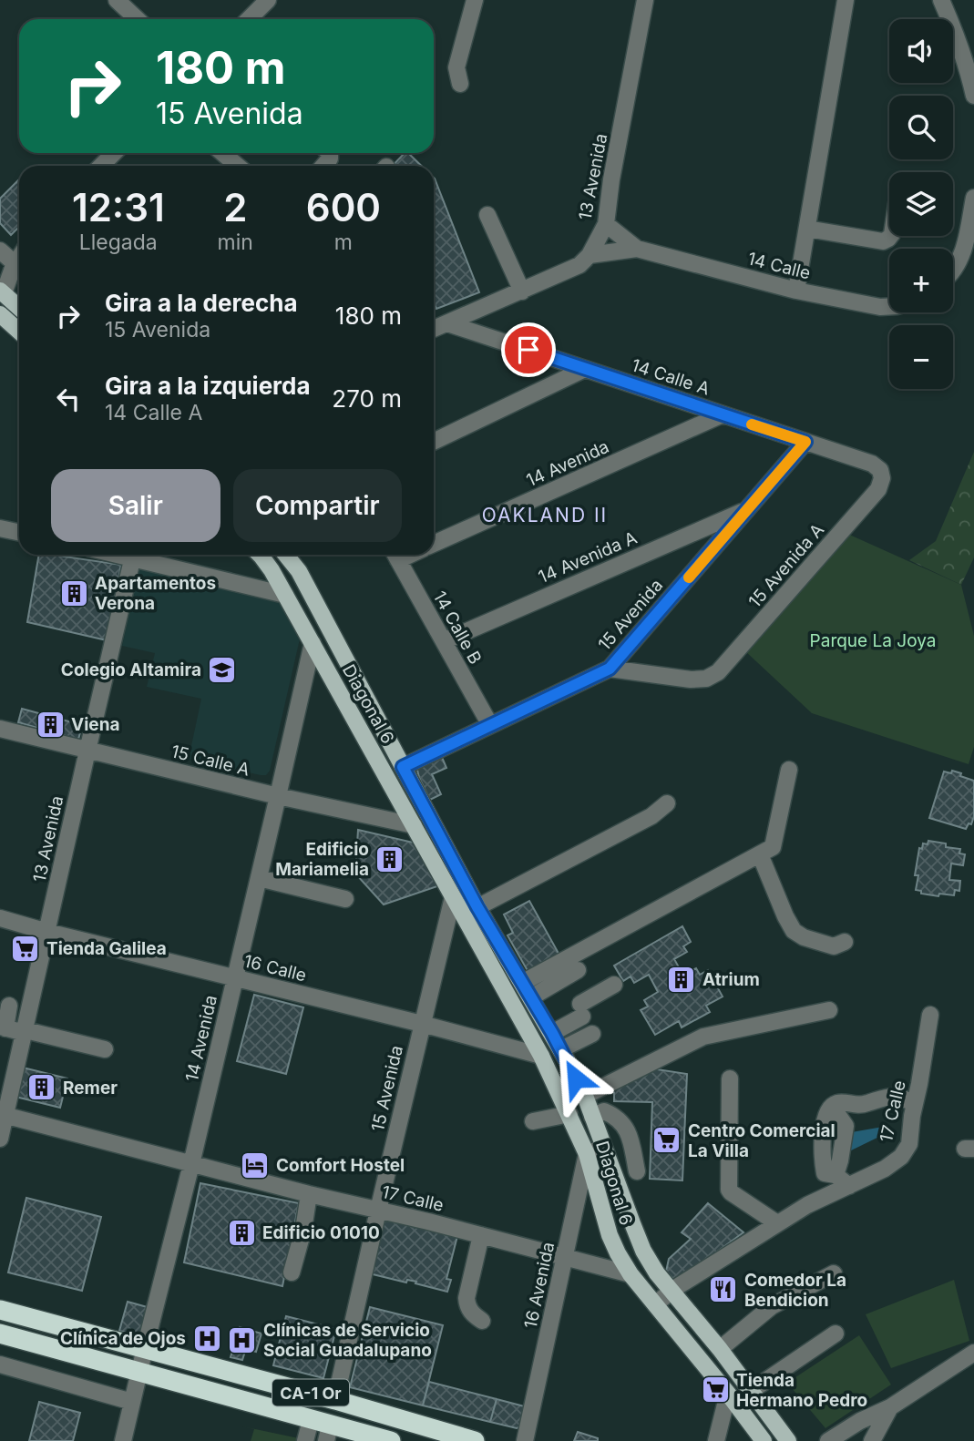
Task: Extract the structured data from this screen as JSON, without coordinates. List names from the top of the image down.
{
  "streets": {
    "highway": ["CA-1 Or"],
    "main road": ["Diagonal 6"],
    "street": [
      "13 Avenida",
      "14 Calle",
      "14 Calle A",
      "14 Avenida",
      "14 Avenida A",
      "15 Avenida A",
      "15 Avenida",
      "14 Calle B",
      "15 Calle A",
      "16 Calle",
      "17 Calle",
      "16 Avenida"
    ]
  },
  "crossings": [
    ["13 Avenida", "14 Calle"],
    ["13 Avenida", "15 Calle A"],
    ["13 Avenida", "16 Calle"],
    ["13 Avenida", "17 Calle"],
    ["14 Calle A", "14 Avenida"],
    ["14 Calle A", "15 Avenida A"],
    ["14 Calle A", "15 Avenida"],
    ["14 Avenida", "Diagonal 6"],
    ["14 Avenida", "15 Calle A"],
    ["14 Avenida", "16 Calle"],
    ["14 Avenida", "17 Calle"],
    ["14 Avenida", "CA-1 Or"],
    ["14 Avenida A", "15 Avenida"],
    ["14 Avenida A", "14 Calle B"],
    ["15 Avenida A", "15 Avenida"],
    ["15 Avenida", "14 Calle B"],
    ["15 Avenida", "Diagonal 6"],
    ["15 Avenida", "16 Calle"],
    ["15 Avenida", "17 Calle"],
    ["15 Avenida", "CA-1 Or"],
    ["Diagonal 6", "15 Calle A"],
    ["Diagonal 6", "16 Calle"],
    ["Diagonal 6", "17 Calle"],
    ["Diagonal 6", "16 Avenida"],
    ["17 Calle", "16 Avenida"]
  ],
  "districts": ["OAKLAND II"],
  "parks": ["Parque La Joya"],
  "places": {
    "building": [
      "Apartamentos Verona",
      "Viena",
      "Edificio Mariamelia",
      "Atrium",
      "Remer",
      "Edificio 01010"
    ],
    "school or university": ["Colegio Altamira"],
    "supermarket": ["Tienda Galilea", "Centro Comercial La Villa", "Tienda Hermano Pedro"],
    "hotel": ["Comfort Hostel"],
    "restaurant": ["Comedor La Bendicion"],
    "hospital": ["Clínica de Ojos", "Clínicas de Servicio Social Guadalupano"]
  },
  "page": {
    "map_buttons": ["+", "−"],
    "turn": ["180 m", "15 Avenida"],
    "eta": [
      "12:31",
      "Llegada",
      "2",
      "min",
      "600",
      "m"
    ],
    "list": [
      {
        "name": "Gira a la derecha",
        "note": "15 Avenida",
        "value": "180 m"
      },
      {
        "name": "Gira a la izquierda",
        "note": "14 Calle A",
        "value": "270 m"
      }
    ],
    "buttons": ["Salir", "Compartir"]
  }
}
